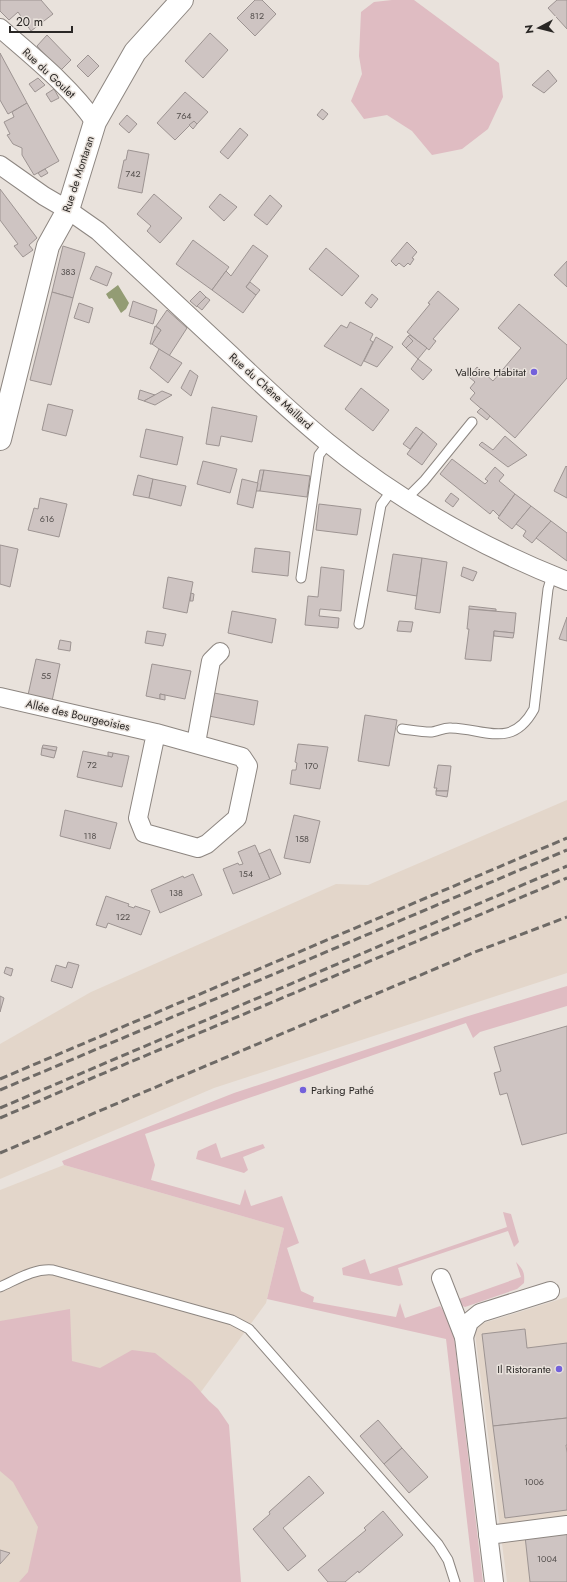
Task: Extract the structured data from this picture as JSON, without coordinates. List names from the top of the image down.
{
  "streets": {
    "street": [
      "Rue du Goulet",
      "Rue de Montaran",
      "Rue du Chêne Maillard",
      "Allée des Bourgeoisies"
    ]
  },
  "crossings": [
    ["Rue du Goulet", "Rue de Montaran"],
    ["Rue de Montaran", "Rue du Chêne Maillard"]
  ],
  "places": ["Valloire Habitat", "Parking Pathé", "Il Ristorante"],
  "house_numbers": [
    "812",
    "764",
    "742",
    "383",
    "616",
    "55",
    "72",
    "170",
    "118",
    "158",
    "154",
    "138",
    "122",
    "1006",
    "1004"
  ],
  "scale_bar": "20 m",
  "north": "left"
}
